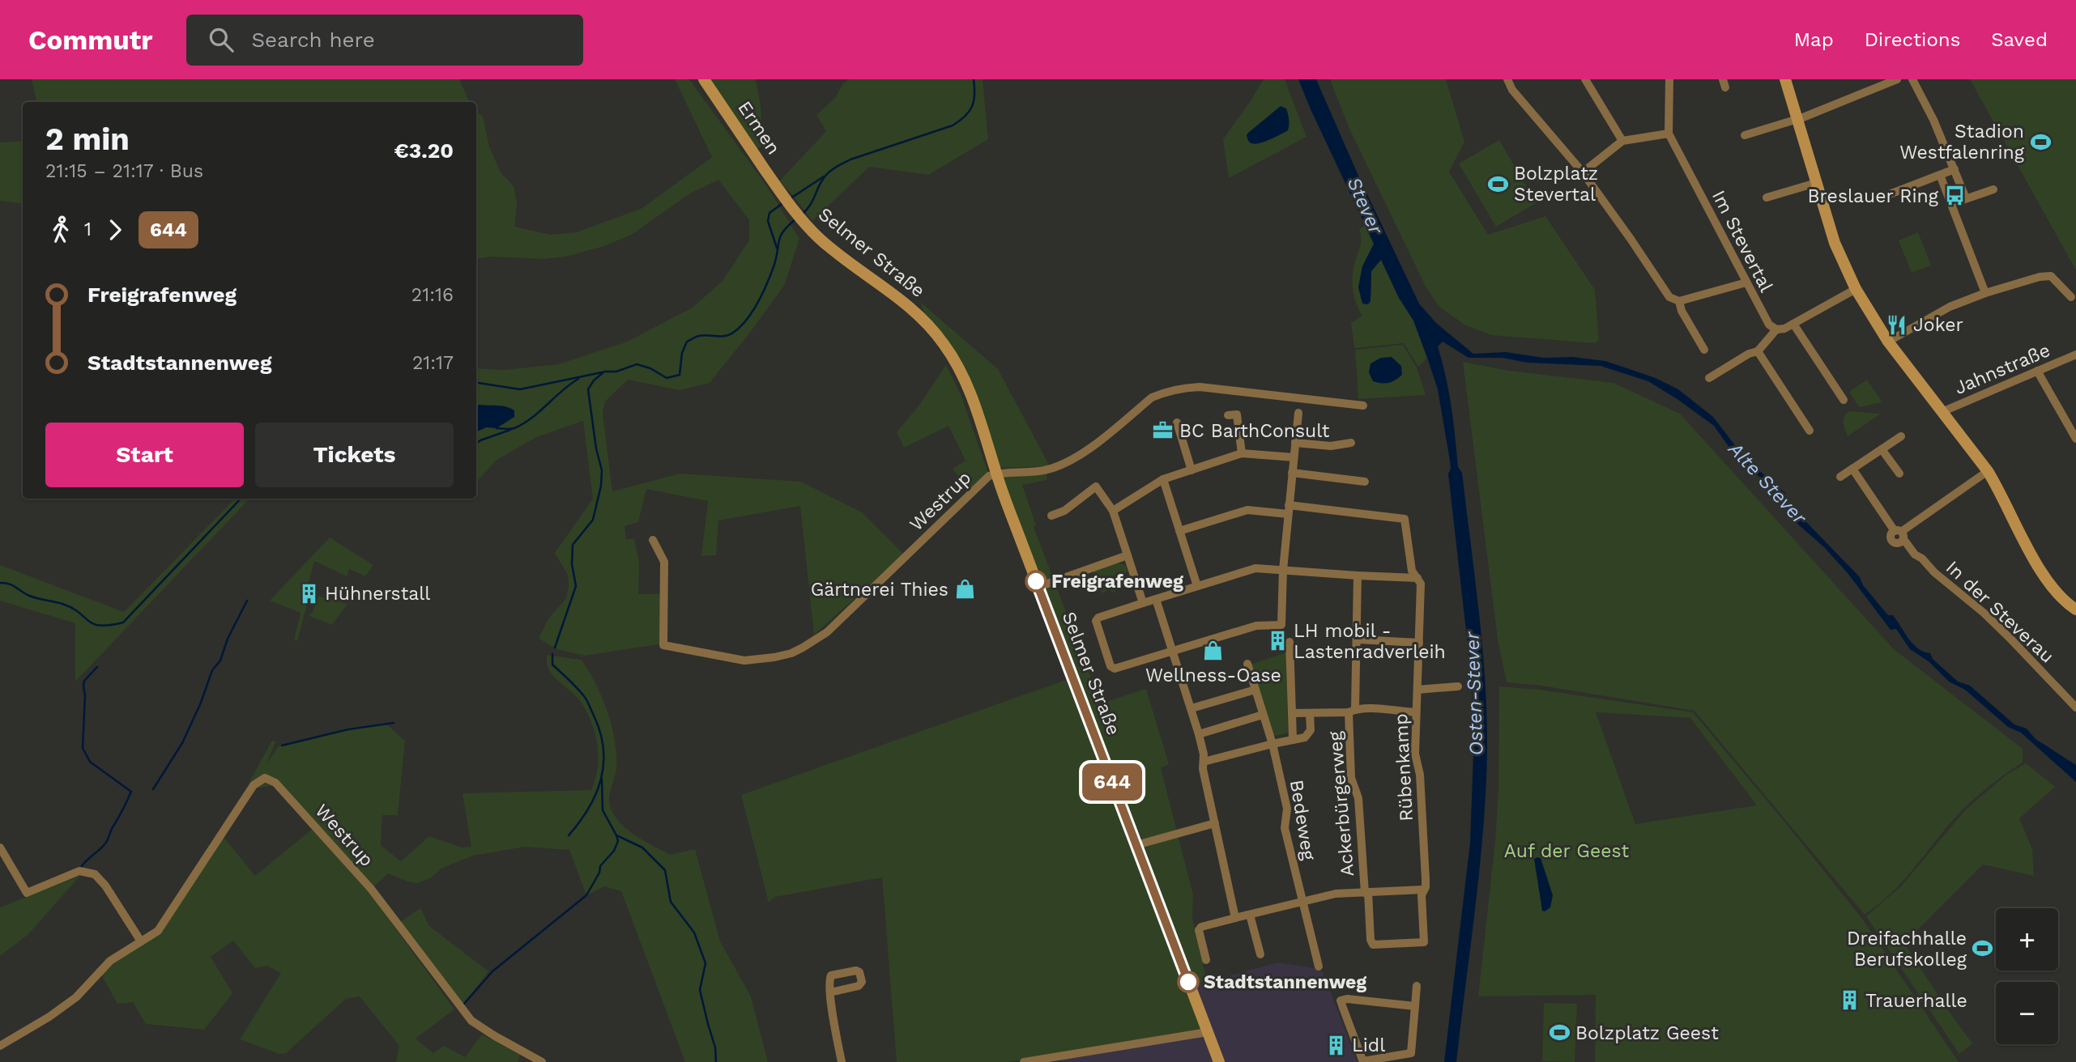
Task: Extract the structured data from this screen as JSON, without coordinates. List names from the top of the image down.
{
  "streets": {
    "main road": ["Ermen", "Selmer Straße"],
    "street": [
      "Im Stevertal",
      "Jahnstraße",
      "Westrup",
      "In der Steverau",
      "Rübenkamp",
      "Ackerbürgerweg",
      "Bedeweg"
    ]
  },
  "crossings": [
    ["Ermen", "Selmer Straße"],
    ["Selmer Straße", "Westrup"],
    ["Rübenkamp", "Ackerbürgerweg"]
  ],
  "water": ["Stever", "Alte Stever", "Osten-Stever"],
  "parks": ["Auf der Geest"],
  "places": {
    "sports": [
      "Stadion Westfalenring",
      "Bolzplatz Stevertal",
      "Dreifachhalle Berufskolleg",
      "Bolzplatz Geest"
    ],
    "bus stop": ["Breslauer Ring"],
    "restaurant": ["Joker"],
    "office": ["BC BarthConsult"],
    "other": ["Freigrafenweg", "Stadtstannenweg"],
    "shop": ["Gärtnerei Thies", "Wellness-Oase"],
    "building": [
      "Hühnerstall",
      "LH mobil - Lastenradverleih",
      "Trauerhalle",
      "Lidl"
    ]
  },
  "lines": ["bus line 644"],
  "page": {
    "header": "Commutr",
    "search": "Search here",
    "nav": ["Map", "Directions", "Saved"],
    "on_map": "644",
    "heading": ["2 min", "21:15 – 21:17 · Bus", "€3.20"],
    "legs": ["1", "644"],
    "list": [
      {
        "name": "Freigrafenweg",
        "value": "21:16"
      },
      {
        "name": "Stadtstannenweg",
        "value": "21:17"
      }
    ],
    "buttons": ["Start", "Tickets"],
    "map_buttons": ["+", "−"]
  }
}
